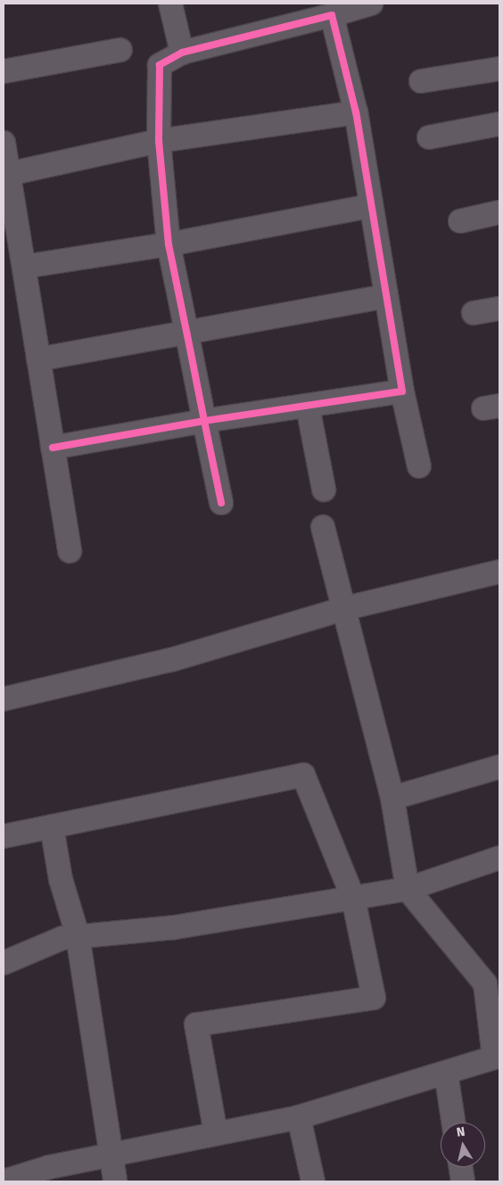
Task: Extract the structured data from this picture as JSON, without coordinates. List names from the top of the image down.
{
  "north": "top"
}
